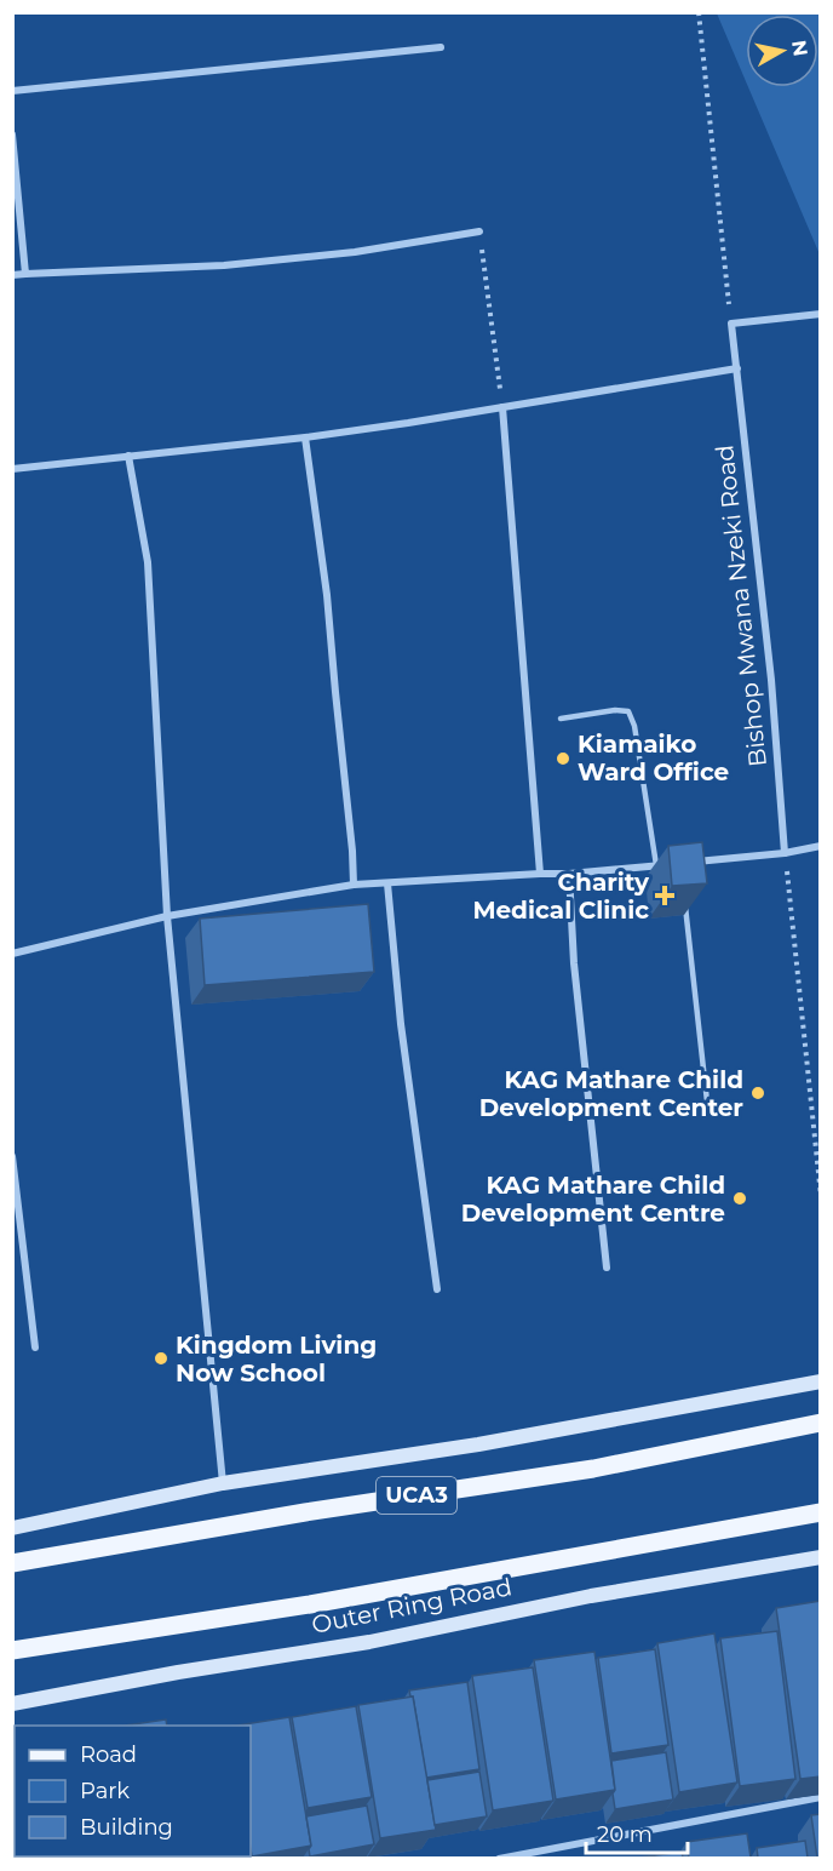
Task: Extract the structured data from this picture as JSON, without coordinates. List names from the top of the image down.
{
  "streets": {
    "main road": ["UCA3", "Outer Ring Road"],
    "street": ["Bishop Mwana Nzeki Road"]
  },
  "places": {
    "other": [
      "Kiamaiko Ward Office",
      "KAG Mathare Child Development Center",
      "KAG Mathare Child Development Centre",
      "Kingdom Living Now School"
    ],
    "health": ["Charity Medical Clinic"]
  },
  "legend": ["Road", "Park", "Building"],
  "scale_bar": "20 m",
  "north": "right"
}
